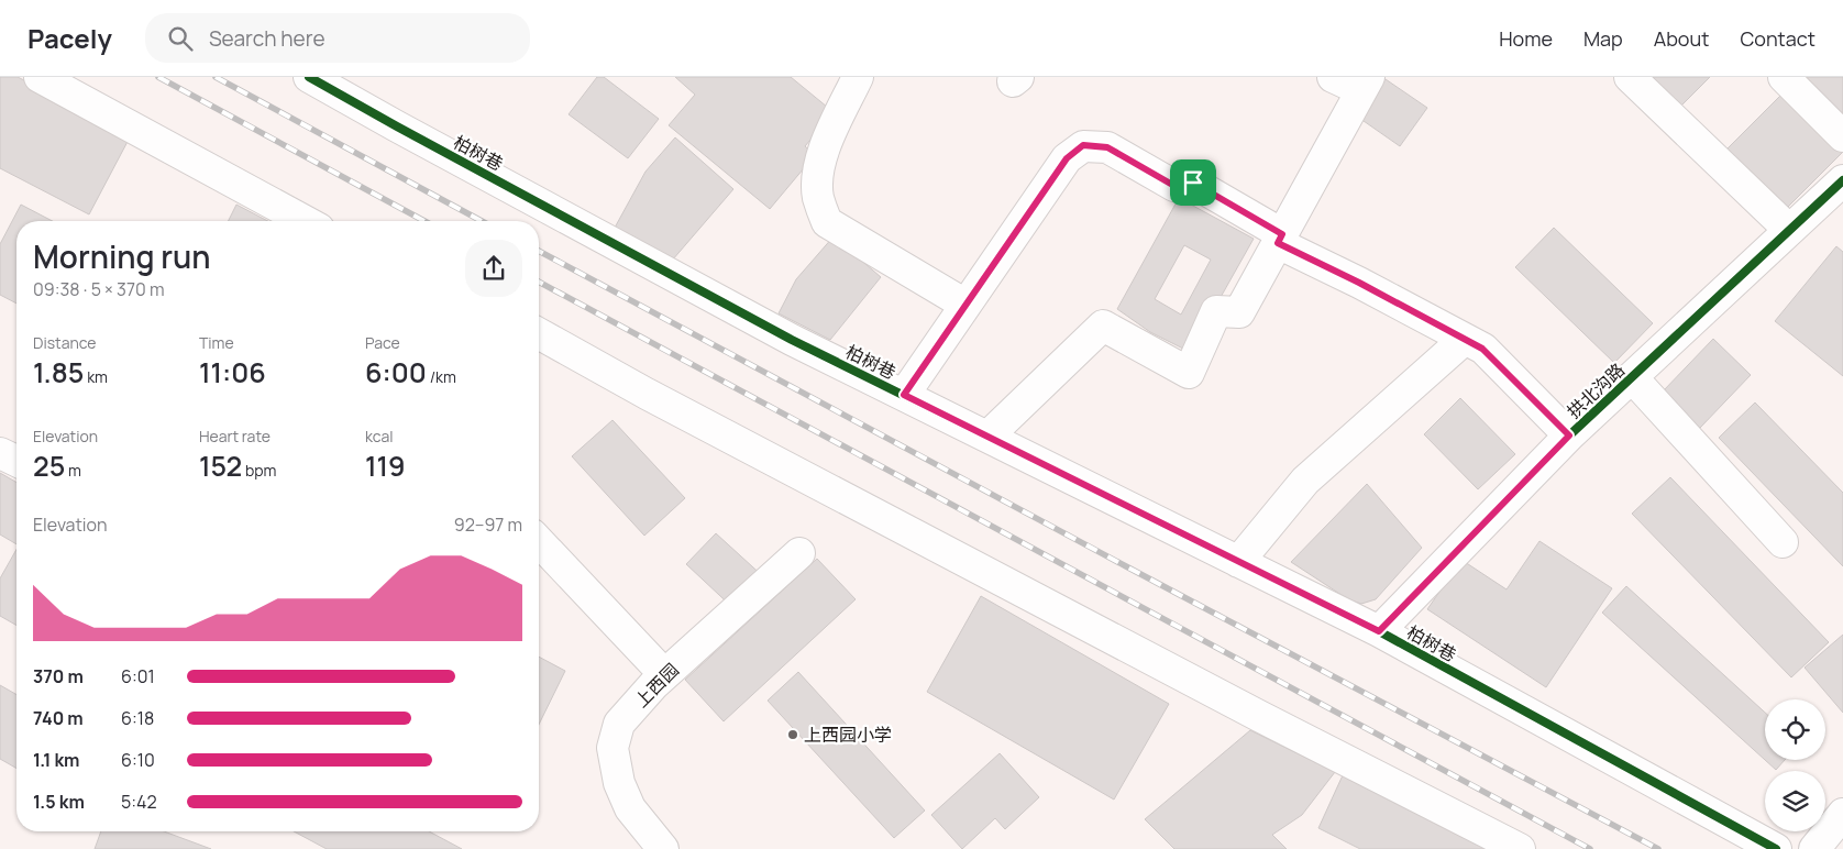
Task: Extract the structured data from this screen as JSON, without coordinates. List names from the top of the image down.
{
  "streets": {
    "street": ["柏树巷", "拱北沟路", "上西园"]
  },
  "crossings": [
    ["柏树巷", "拱北沟路"]
  ],
  "places": ["上西园小学"],
  "page": {
    "header": "Pacely",
    "search": "Search here",
    "nav": [
      "Home",
      "Map",
      "About",
      "Contact"
    ],
    "heading": ["Morning run", "09:38 · 5 × 370 m"],
    "stats": [
      ["Distance", "1.85 km"],
      ["Time", "11:06"],
      ["Pace", "6:00 /km"],
      ["Elevation", "25 m"],
      ["Heart rate", "152 bpm"],
      ["kcal", "119"]
    ],
    "chart": ["Elevation", "92–97 m"],
    "list": [
      {
        "name": "370 m",
        "note": "6:01"
      },
      {
        "name": "740 m",
        "note": "6:18"
      },
      {
        "name": "1.1 km",
        "note": "6:10"
      },
      {
        "name": "1.5 km",
        "note": "5:42"
      }
    ]
  }
}
